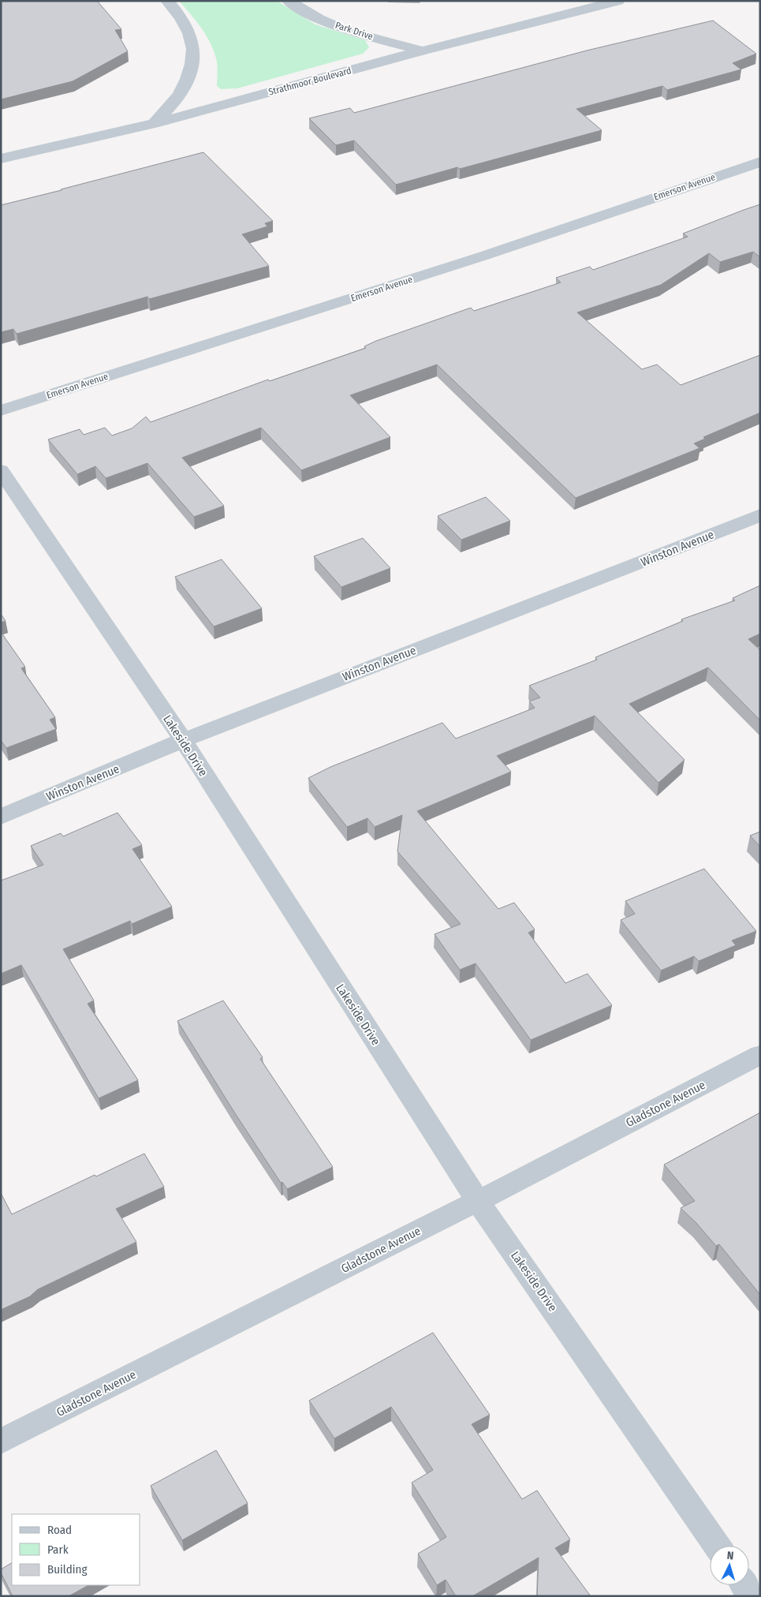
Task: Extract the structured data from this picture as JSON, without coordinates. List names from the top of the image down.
{
  "streets": {
    "street": [
      "Park Drive",
      "Strathmoor Boulevard",
      "Emerson Avenue",
      "Winston Avenue",
      "Lakeside Drive",
      "Gladstone Avenue"
    ]
  },
  "crossings": [
    ["Park Drive", "Strathmoor Boulevard"],
    ["Winston Avenue", "Lakeside Drive"],
    ["Lakeside Drive", "Gladstone Avenue"]
  ],
  "legend": ["Road", "Park", "Building"],
  "north": "top"
}
